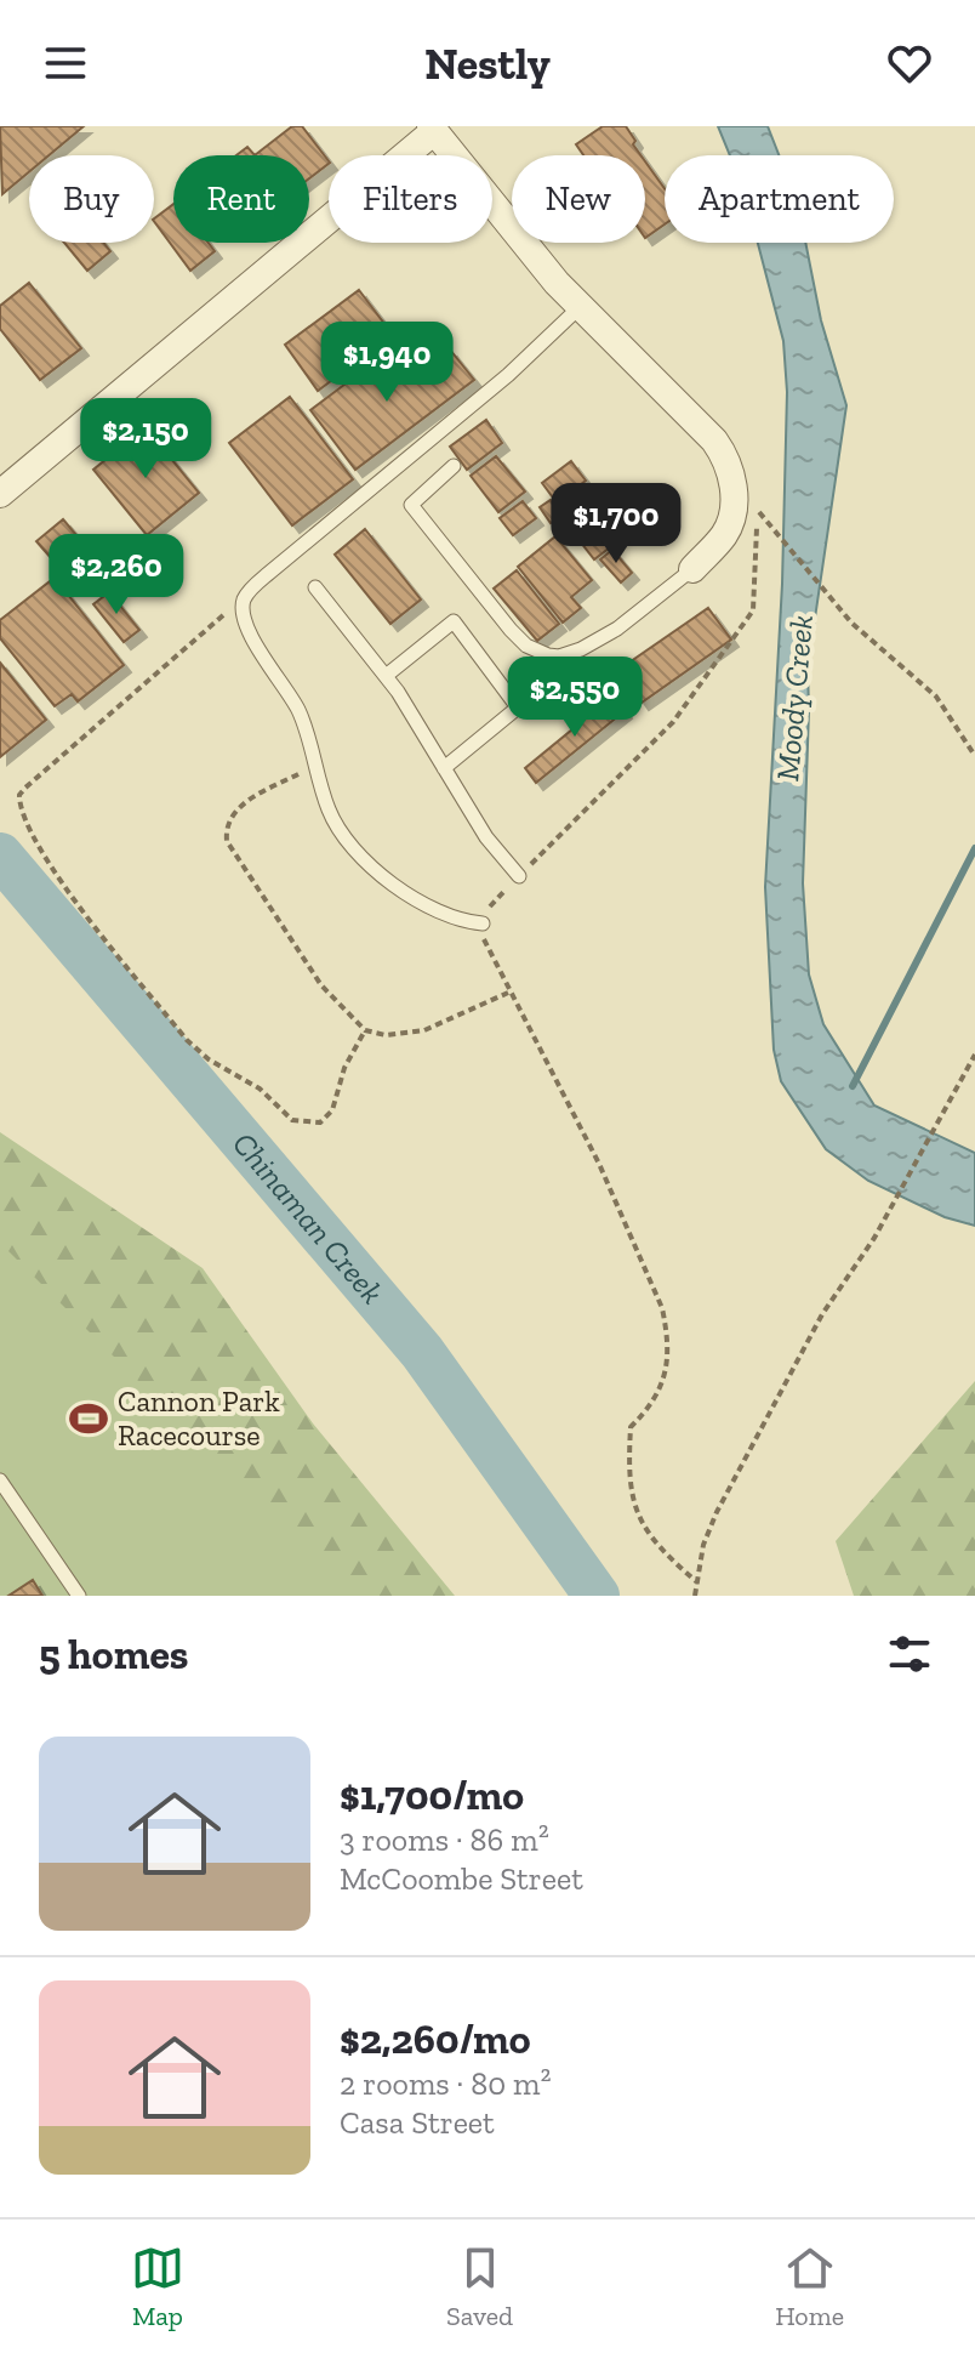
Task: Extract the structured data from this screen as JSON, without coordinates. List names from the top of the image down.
{
  "water": ["Moody Creek", "Chinaman Creek"],
  "places": {
    "sports": ["Cannon Park Racecourse"]
  },
  "page": {
    "header": "Nestly",
    "chip": [
      "Buy",
      "Rent",
      "Filters",
      "New",
      "Apartment"
    ],
    "price": [
      "$1,940",
      "$2,150",
      "$1,700",
      "$2,260",
      "$2,550"
    ],
    "heading": "5 homes",
    "list": [
      {
        "name": "$1,700/mo",
        "note": "3 rooms · 86 m² · McCoombe Street"
      },
      {
        "name": "$2,260/mo",
        "note": "2 rooms · 80 m² · Casa Street"
      }
    ],
    "tabs": ["Map", "Saved", "Home"]
  }
}
